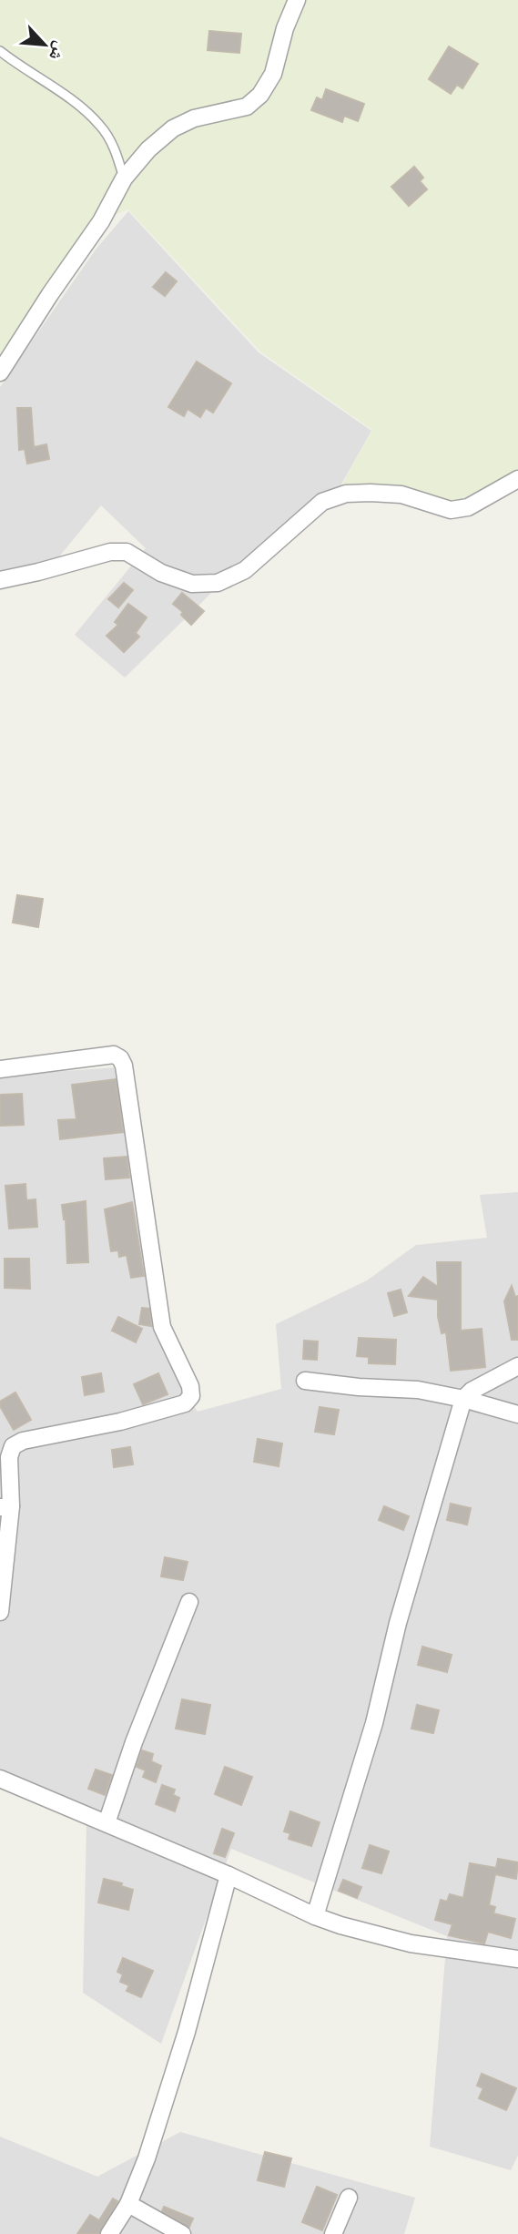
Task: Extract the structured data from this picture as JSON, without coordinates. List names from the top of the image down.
{
  "north": "bottom right"
}
